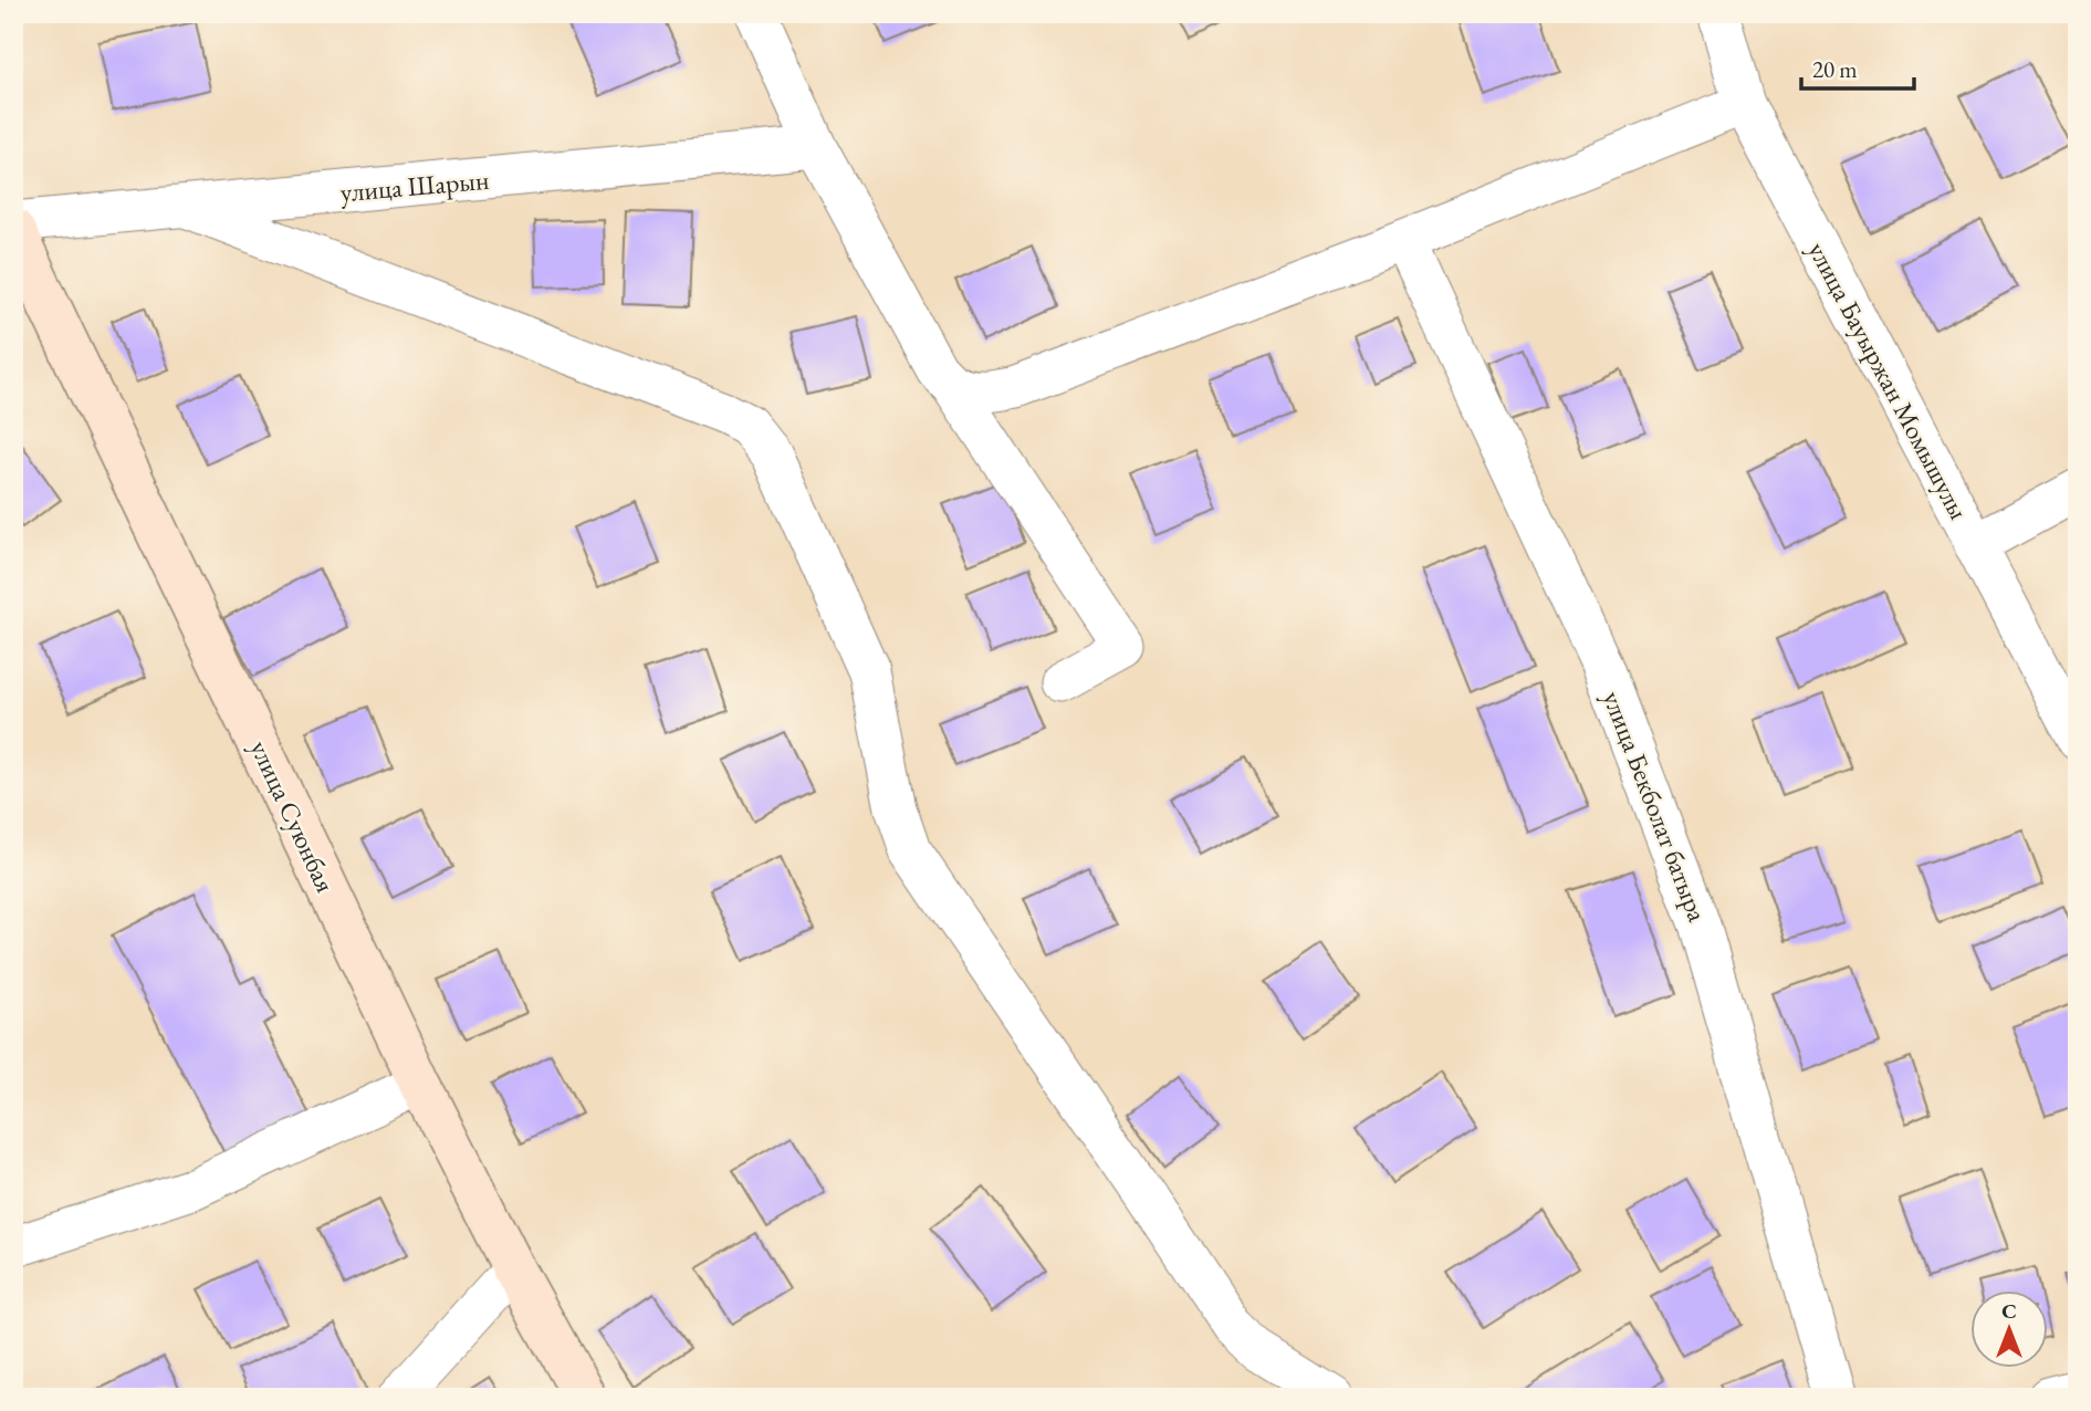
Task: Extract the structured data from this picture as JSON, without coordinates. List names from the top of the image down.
{
  "streets": {
    "main road": ["улица Суюнбая"],
    "street": ["улица Шарын", "улица Бауыржан Момышулы", "улица Бекболат батыра"]
  },
  "scale_bar": "20 m",
  "north": "top"
}
